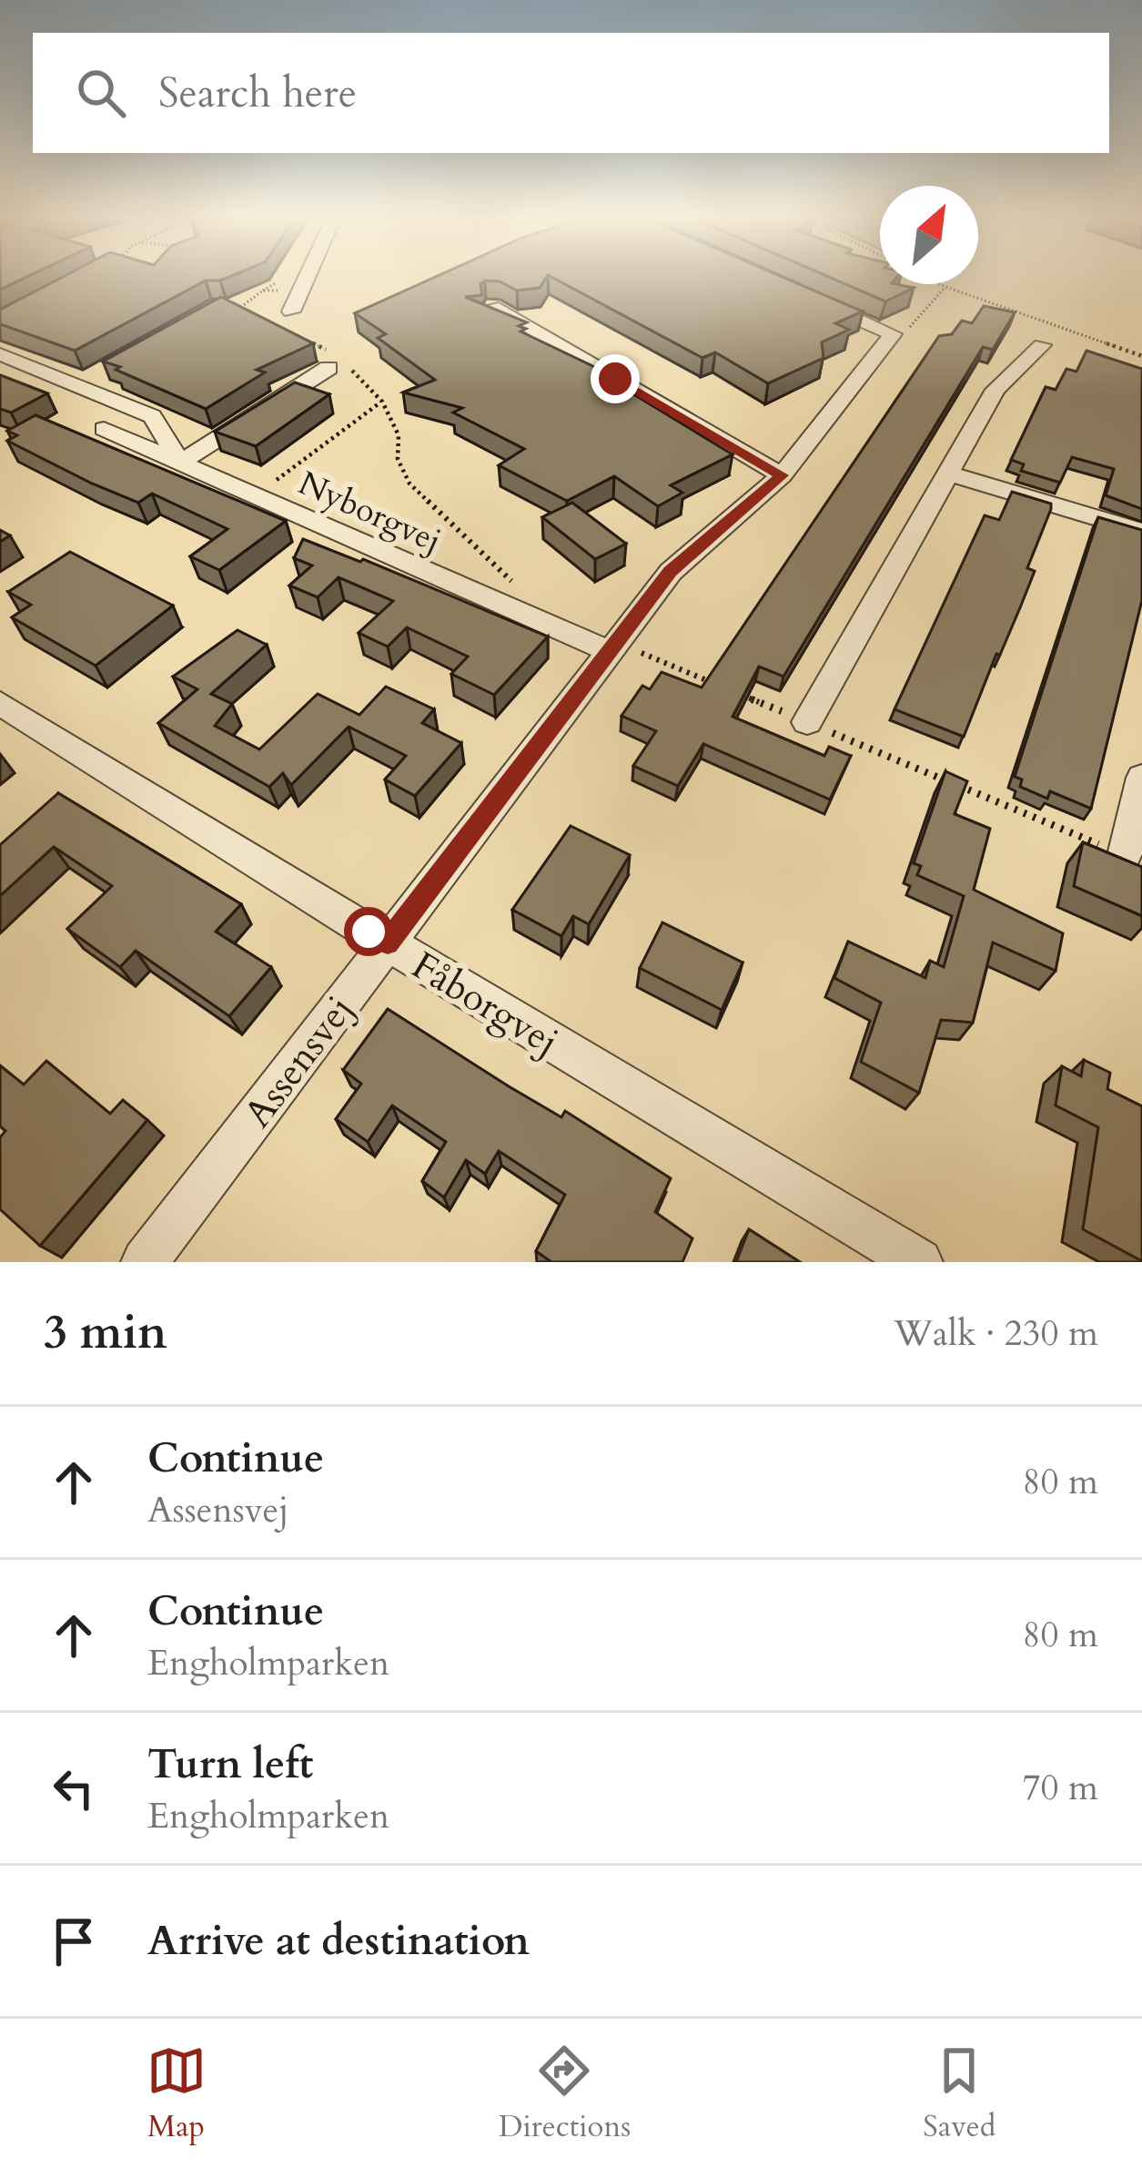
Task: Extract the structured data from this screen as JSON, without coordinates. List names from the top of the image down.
{
  "streets": {
    "street": ["Nyborgvej", "Fåborgvej", "Assensvej"]
  },
  "crossings": [
    ["Nyborgvej", "Assensvej"],
    ["Fåborgvej", "Assensvej"]
  ],
  "north": "top right",
  "page": {
    "search": "Search here",
    "heading": ["3 min", "Walk · 230 m"],
    "list": [
      ["Continue", "Assensvej", "80 m"],
      ["Continue", "Engholmparken", "80 m"],
      ["Turn left", "Engholmparken", "70 m"],
      "Arrive at destination"
    ],
    "nav": ["Map", "Directions", "Saved"]
  }
}
